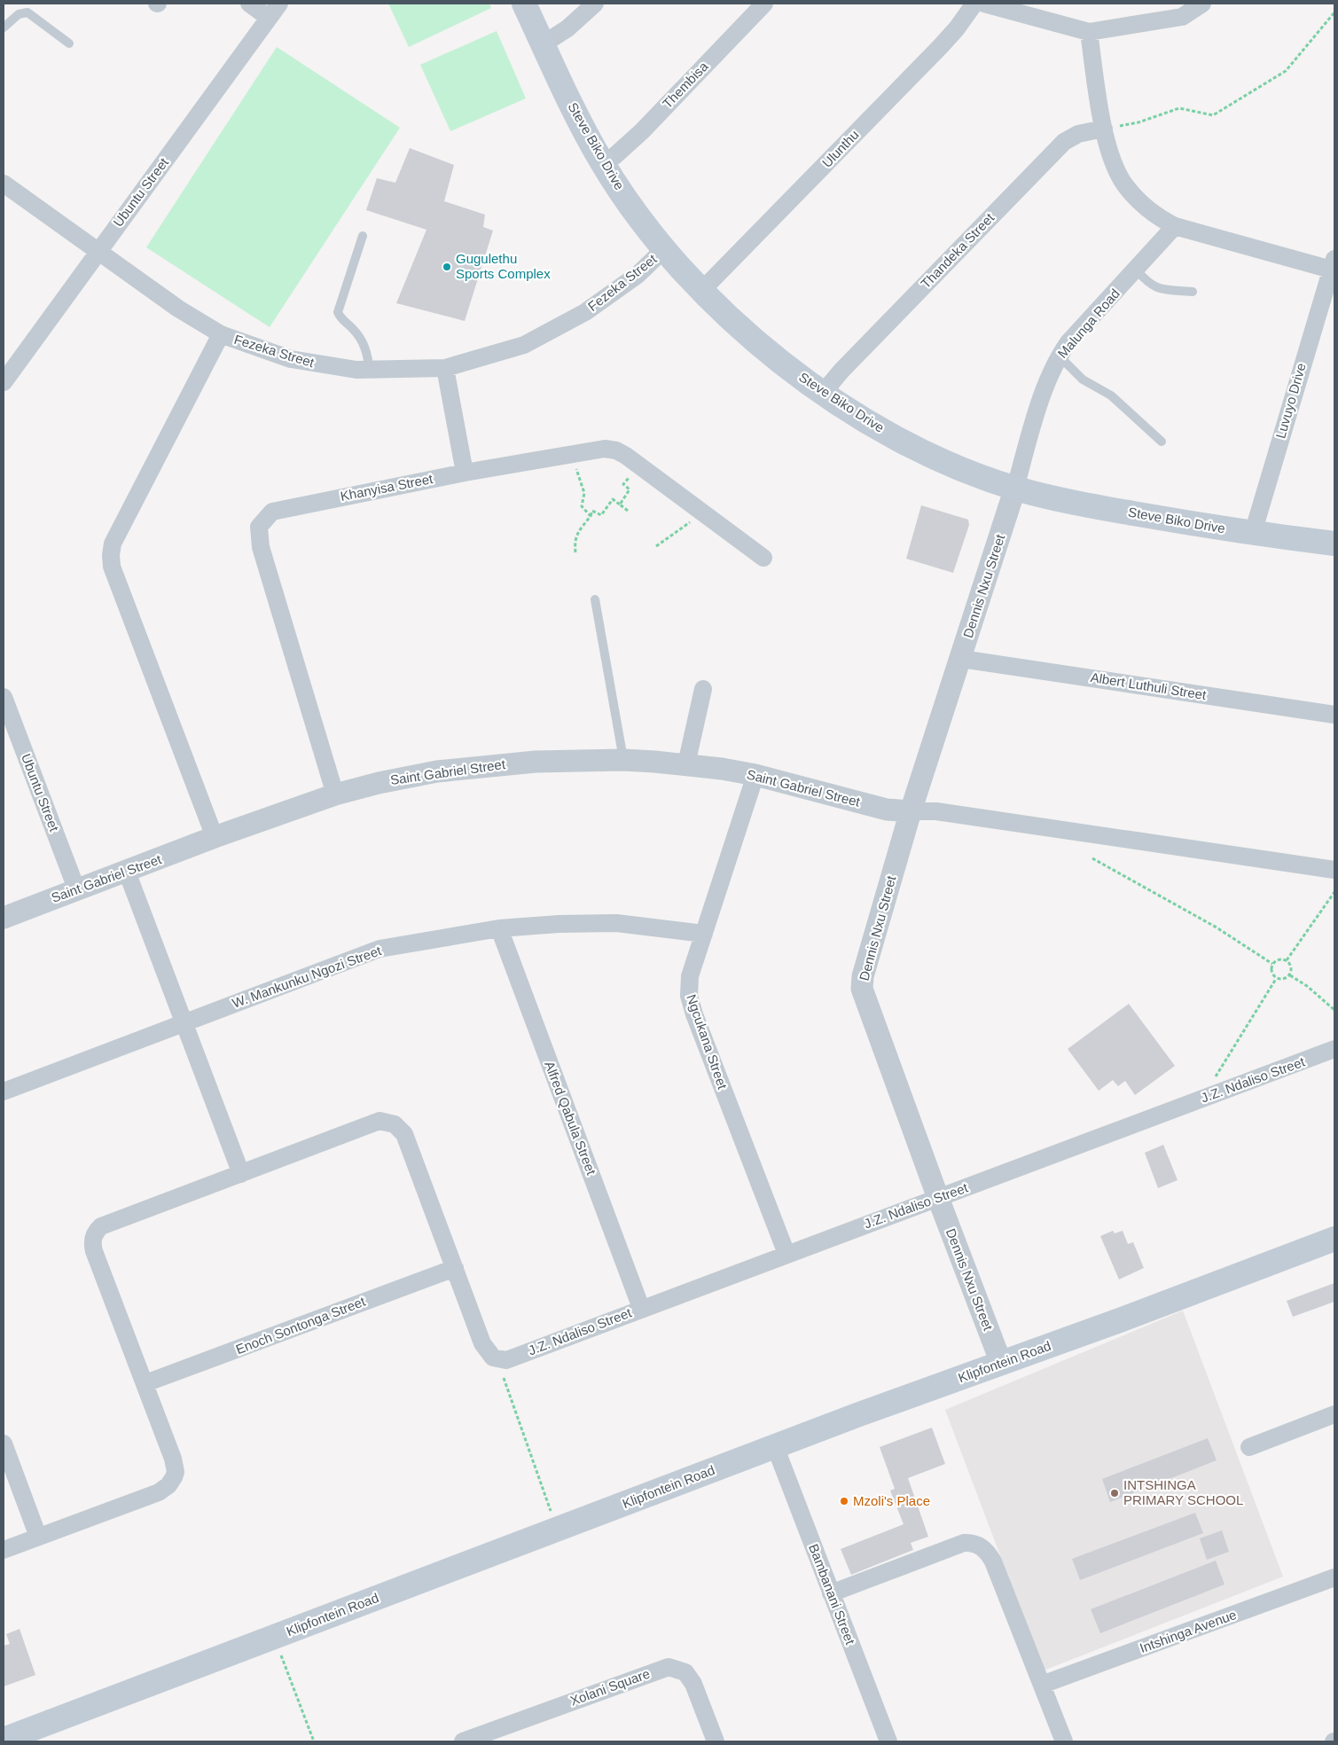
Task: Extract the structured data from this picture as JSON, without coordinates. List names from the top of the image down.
{
  "streets": {
    "main road": ["Steve Biko Drive", "Klipfontein Road"],
    "street": [
      "Thembisa",
      "Ulunthu",
      "Ubuntu Street",
      "Thandeka Street",
      "Fezeka Street",
      "Malunga Road",
      "Luvuyo Drive",
      "Khanyisa Street",
      "Dennis Nxu Street",
      "Albert Luthuli Street",
      "Saint Gabriel Street",
      "W. Mankunku Ngozi Street",
      "Ngcukana Street",
      "J.Z. Ndaliso Street",
      "Alfred Qabula Street",
      "Enoch Sontonga Street",
      "Bambanani Street",
      "Intshinga Avenue",
      "Xolani Square"
    ]
  },
  "crossings": [
    ["Thembisa", "Steve Biko Drive"],
    ["Steve Biko Drive", "Ulunthu"],
    ["Steve Biko Drive", "Thandeka Street"],
    ["Steve Biko Drive", "Fezeka Street"],
    ["Steve Biko Drive", "Malunga Road"],
    ["Steve Biko Drive", "Luvuyo Drive"],
    ["Steve Biko Drive", "Dennis Nxu Street"],
    ["Ubuntu Street", "Fezeka Street"],
    ["Ubuntu Street", "Saint Gabriel Street"],
    ["Malunga Road", "Dennis Nxu Street"],
    ["Khanyisa Street", "Saint Gabriel Street"],
    ["Dennis Nxu Street", "Albert Luthuli Street"],
    ["Dennis Nxu Street", "Saint Gabriel Street"],
    ["Dennis Nxu Street", "J.Z. Ndaliso Street"],
    ["Dennis Nxu Street", "Klipfontein Road"],
    ["Saint Gabriel Street", "Ngcukana Street"],
    ["W. Mankunku Ngozi Street", "Ngcukana Street"],
    ["W. Mankunku Ngozi Street", "Alfred Qabula Street"],
    ["Ngcukana Street", "J.Z. Ndaliso Street"],
    ["J.Z. Ndaliso Street", "Alfred Qabula Street"],
    ["J.Z. Ndaliso Street", "Enoch Sontonga Street"],
    ["Klipfontein Road", "Bambanani Street"]
  ],
  "places": ["Gugulethu Sports Complex", "INTSHINGA PRIMARY SCHOOL", "Mzoli's Place"]
}
